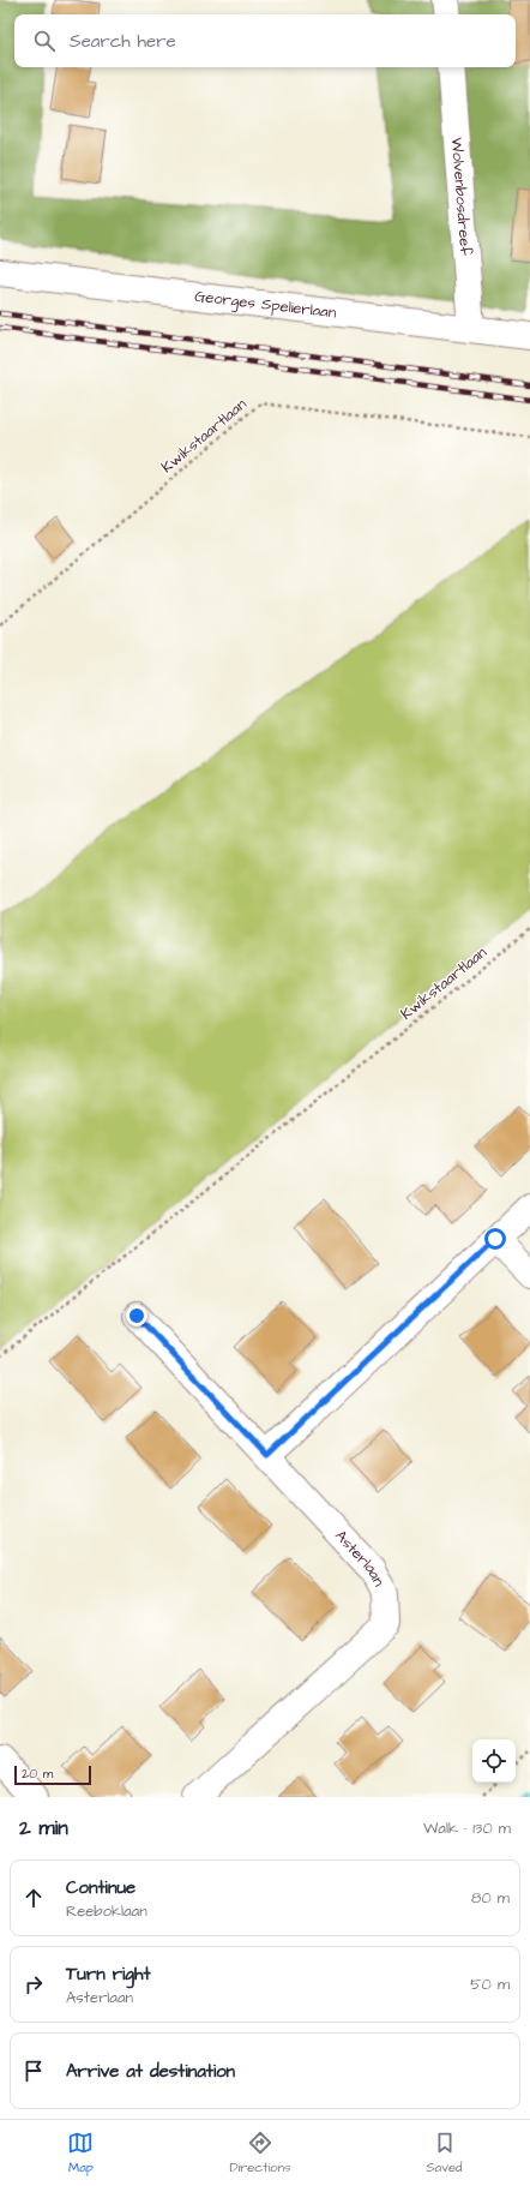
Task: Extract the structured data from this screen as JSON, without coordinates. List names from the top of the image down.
{
  "streets": {
    "street": ["Wolvenbosdreef", "Georges Spelierlaan", "Asterlaan"],
    "path": ["Kwikstaartlaan"]
  },
  "crossings": [
    ["Wolvenbosdreef", "Georges Spelierlaan"]
  ],
  "scale_bar": "20 m",
  "page": {
    "search": "Search here",
    "scale": "20 m",
    "heading": ["2 min", "Walk · 130 m"],
    "list": [
      ["Continue", "Reeboklaan", "80 m"],
      ["Turn right", "Asterlaan", "50 m"],
      "Arrive at destination"
    ],
    "nav": ["Map", "Directions", "Saved"]
  }
}
